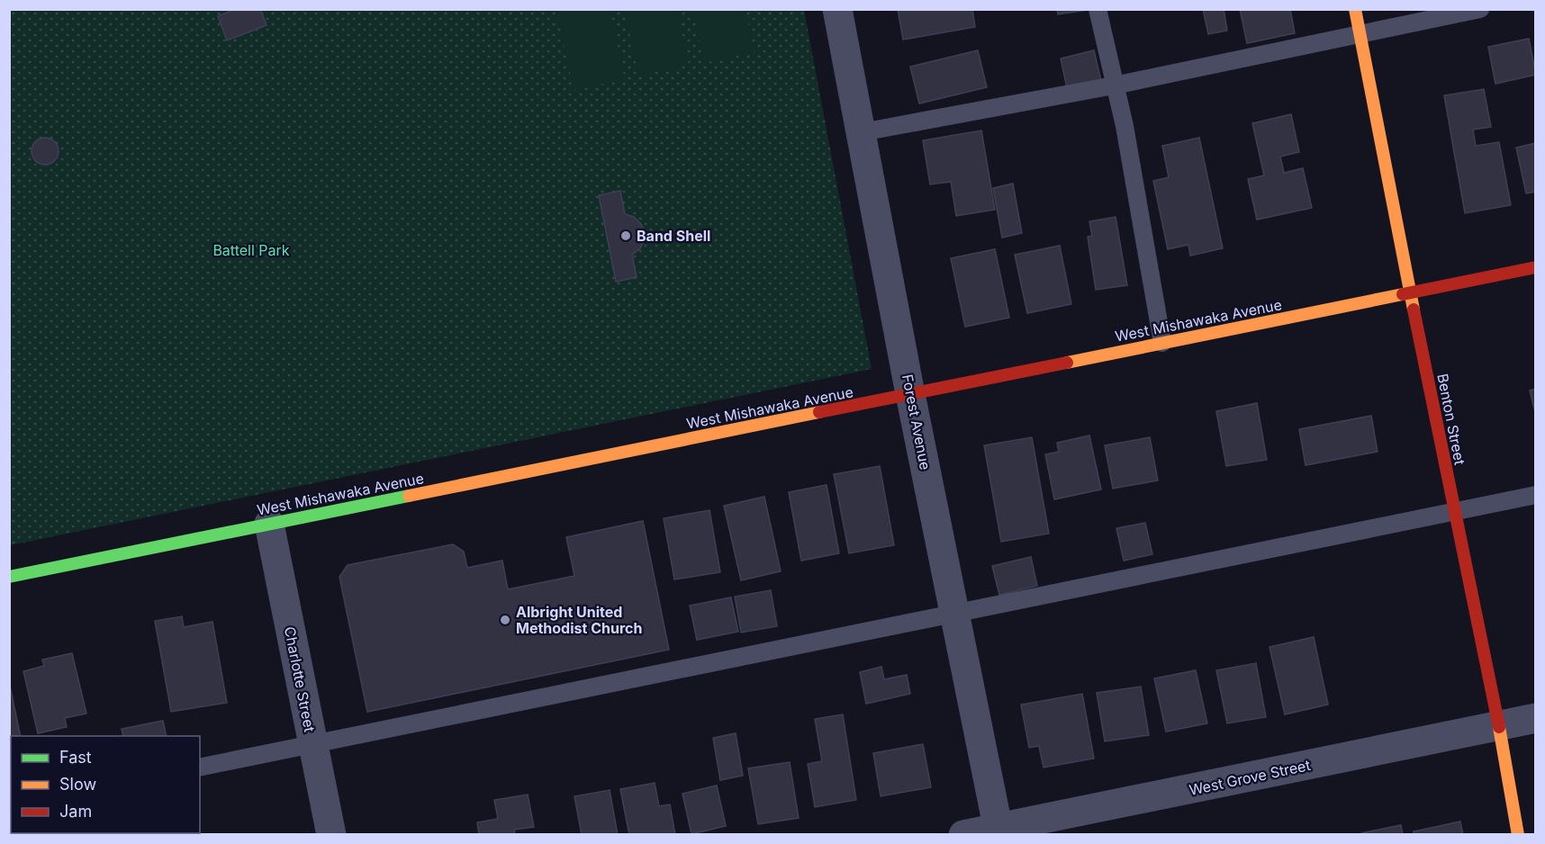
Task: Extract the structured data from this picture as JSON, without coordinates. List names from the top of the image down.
{
  "streets": {
    "main road": ["West Mishawaka Avenue", "Benton Street"],
    "street": ["Forest Avenue", "Charlotte Street", "West Grove Street"]
  },
  "crossings": [
    ["West Mishawaka Avenue", "Benton Street"],
    ["West Mishawaka Avenue", "Forest Avenue"],
    ["West Mishawaka Avenue", "Charlotte Street"],
    ["Benton Street", "West Grove Street"],
    ["Forest Avenue", "West Grove Street"]
  ],
  "parks": ["Battell Park"],
  "places": ["Band Shell", "Albright United Methodist Church"],
  "legend": ["Fast", "Slow", "Jam"]
}
